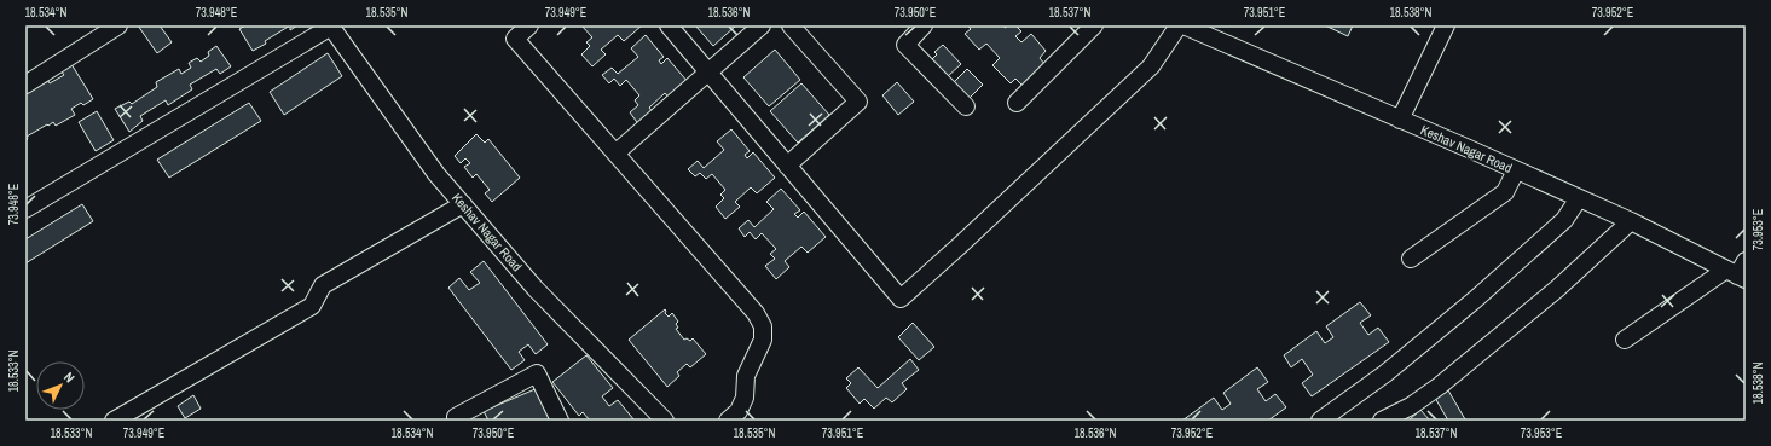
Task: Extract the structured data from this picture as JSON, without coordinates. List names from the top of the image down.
{
  "streets": {
    "street": ["Keshav Nagar Road"]
  },
  "north": "top right",
  "coordinates": [
    "18.534°N",
    "73.948°E",
    "18.535°N",
    "73.949°E",
    "18.536°N",
    "73.950°E",
    "18.537°N",
    "73.951°E",
    "18.538°N",
    "73.952°E",
    "73.953°E",
    "18.533°N"
  ]
}
